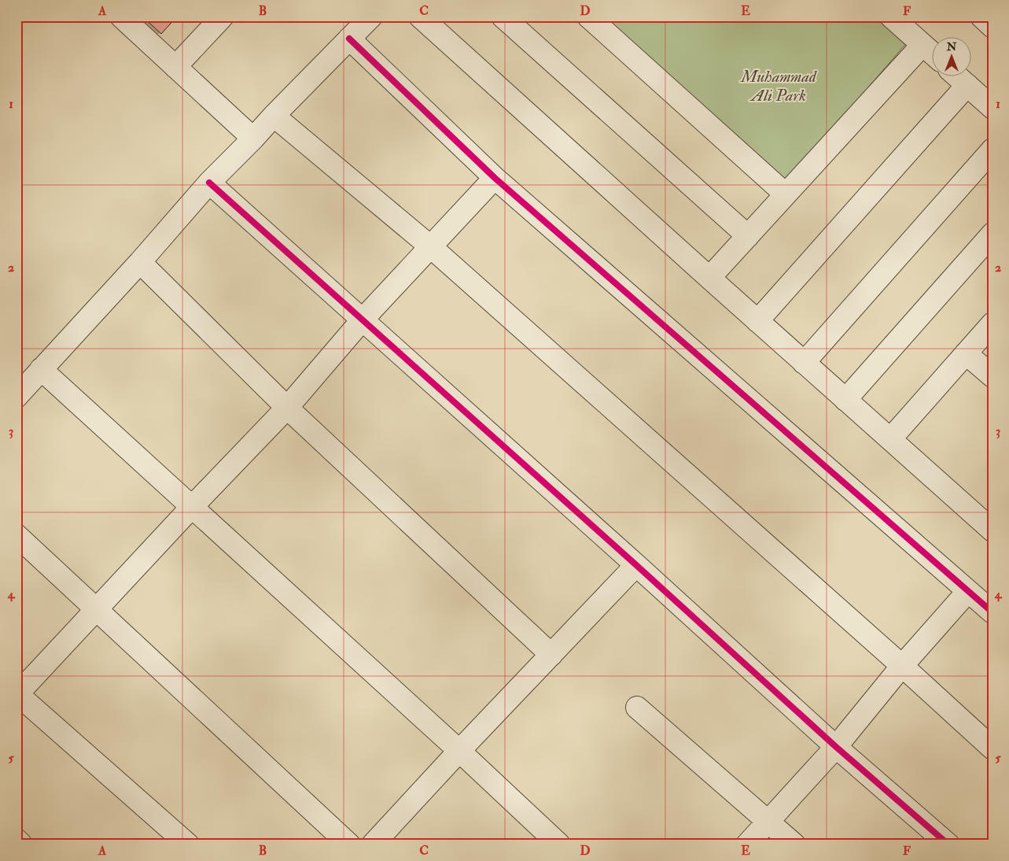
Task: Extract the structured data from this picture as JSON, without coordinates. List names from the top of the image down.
{
  "parks": ["Muhammad Ali Park"],
  "north": "top",
  "grid": {
    "columns": [
      "A",
      "B",
      "C",
      "D",
      "E",
      "F"
    ],
    "rows": [
      "1",
      "2",
      "3",
      "4",
      "5"
    ]
  }
}
